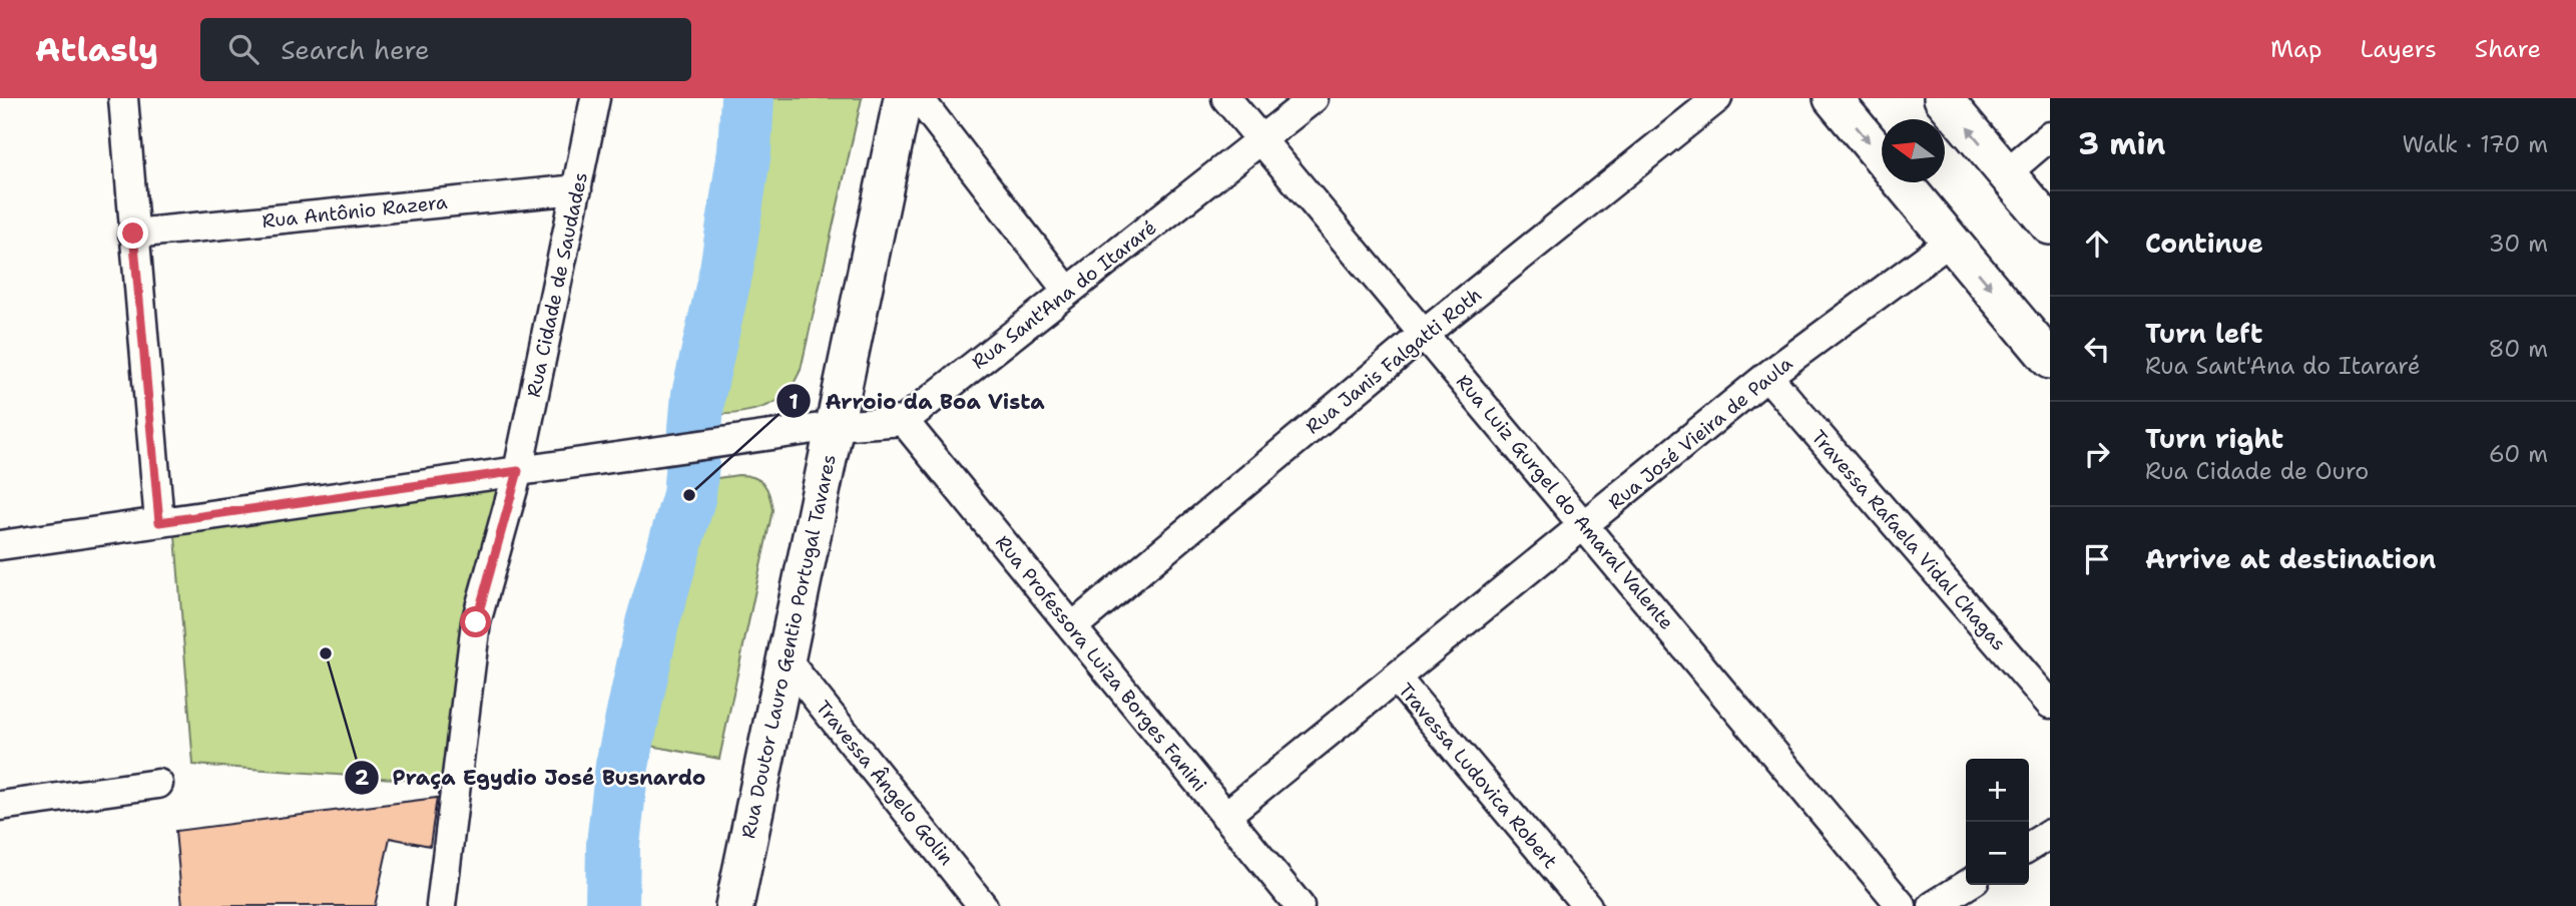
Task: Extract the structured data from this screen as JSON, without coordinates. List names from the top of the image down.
{
  "streets": {
    "street": [
      "Rua Antônio Razera",
      "Rua Cidade de Saudades",
      "Rua Sant'Ana do Itararé",
      "Rua Janis Falgatti Roth",
      "Rua José Vieira de Paula",
      "Rua Luiz Gurgel do Amaral Valente",
      "Travessa Rafaela Vidal Chagas",
      "Rua Doutor Lauro Gentio Portugal Tavares",
      "Rua Professora Luiza Borges Fanini",
      "Travessa Ludovica Robert",
      "Travessa Ângelo Golin"
    ]
  },
  "crossings": [
    ["Rua Antônio Razera", "Rua Cidade de Saudades"],
    ["Rua Sant'Ana do Itararé", "Rua Luiz Gurgel do Amaral Valente"],
    ["Rua Sant'Ana do Itararé", "Rua Professora Luiza Borges Fanini"],
    ["Rua Janis Falgatti Roth", "Rua Luiz Gurgel do Amaral Valente"],
    ["Rua Janis Falgatti Roth", "Rua Professora Luiza Borges Fanini"],
    ["Rua José Vieira de Paula", "Rua Luiz Gurgel do Amaral Valente"],
    ["Rua José Vieira de Paula", "Travessa Rafaela Vidal Chagas"],
    ["Rua José Vieira de Paula", "Rua Professora Luiza Borges Fanini"],
    ["Rua José Vieira de Paula", "Travessa Ludovica Robert"],
    ["Rua Doutor Lauro Gentio Portugal Tavares", "Travessa Ângelo Golin"]
  ],
  "places": ["Arroio da Boa Vista", "Praça Egydio José Busnardo"],
  "north": "left",
  "page": {
    "header": "Atlasly",
    "search": "Search here",
    "nav": ["Map", "Layers", "Share"],
    "heading": ["3 min", "Walk · 170 m"],
    "list": [
      ["Continue", "30 m"],
      ["Turn left", "Rua Sant'Ana do Itararé", "80 m"],
      ["Turn right", "Rua Cidade de Ouro", "60 m"],
      "Arrive at destination"
    ],
    "map_buttons": ["+", "−"]
  }
}
